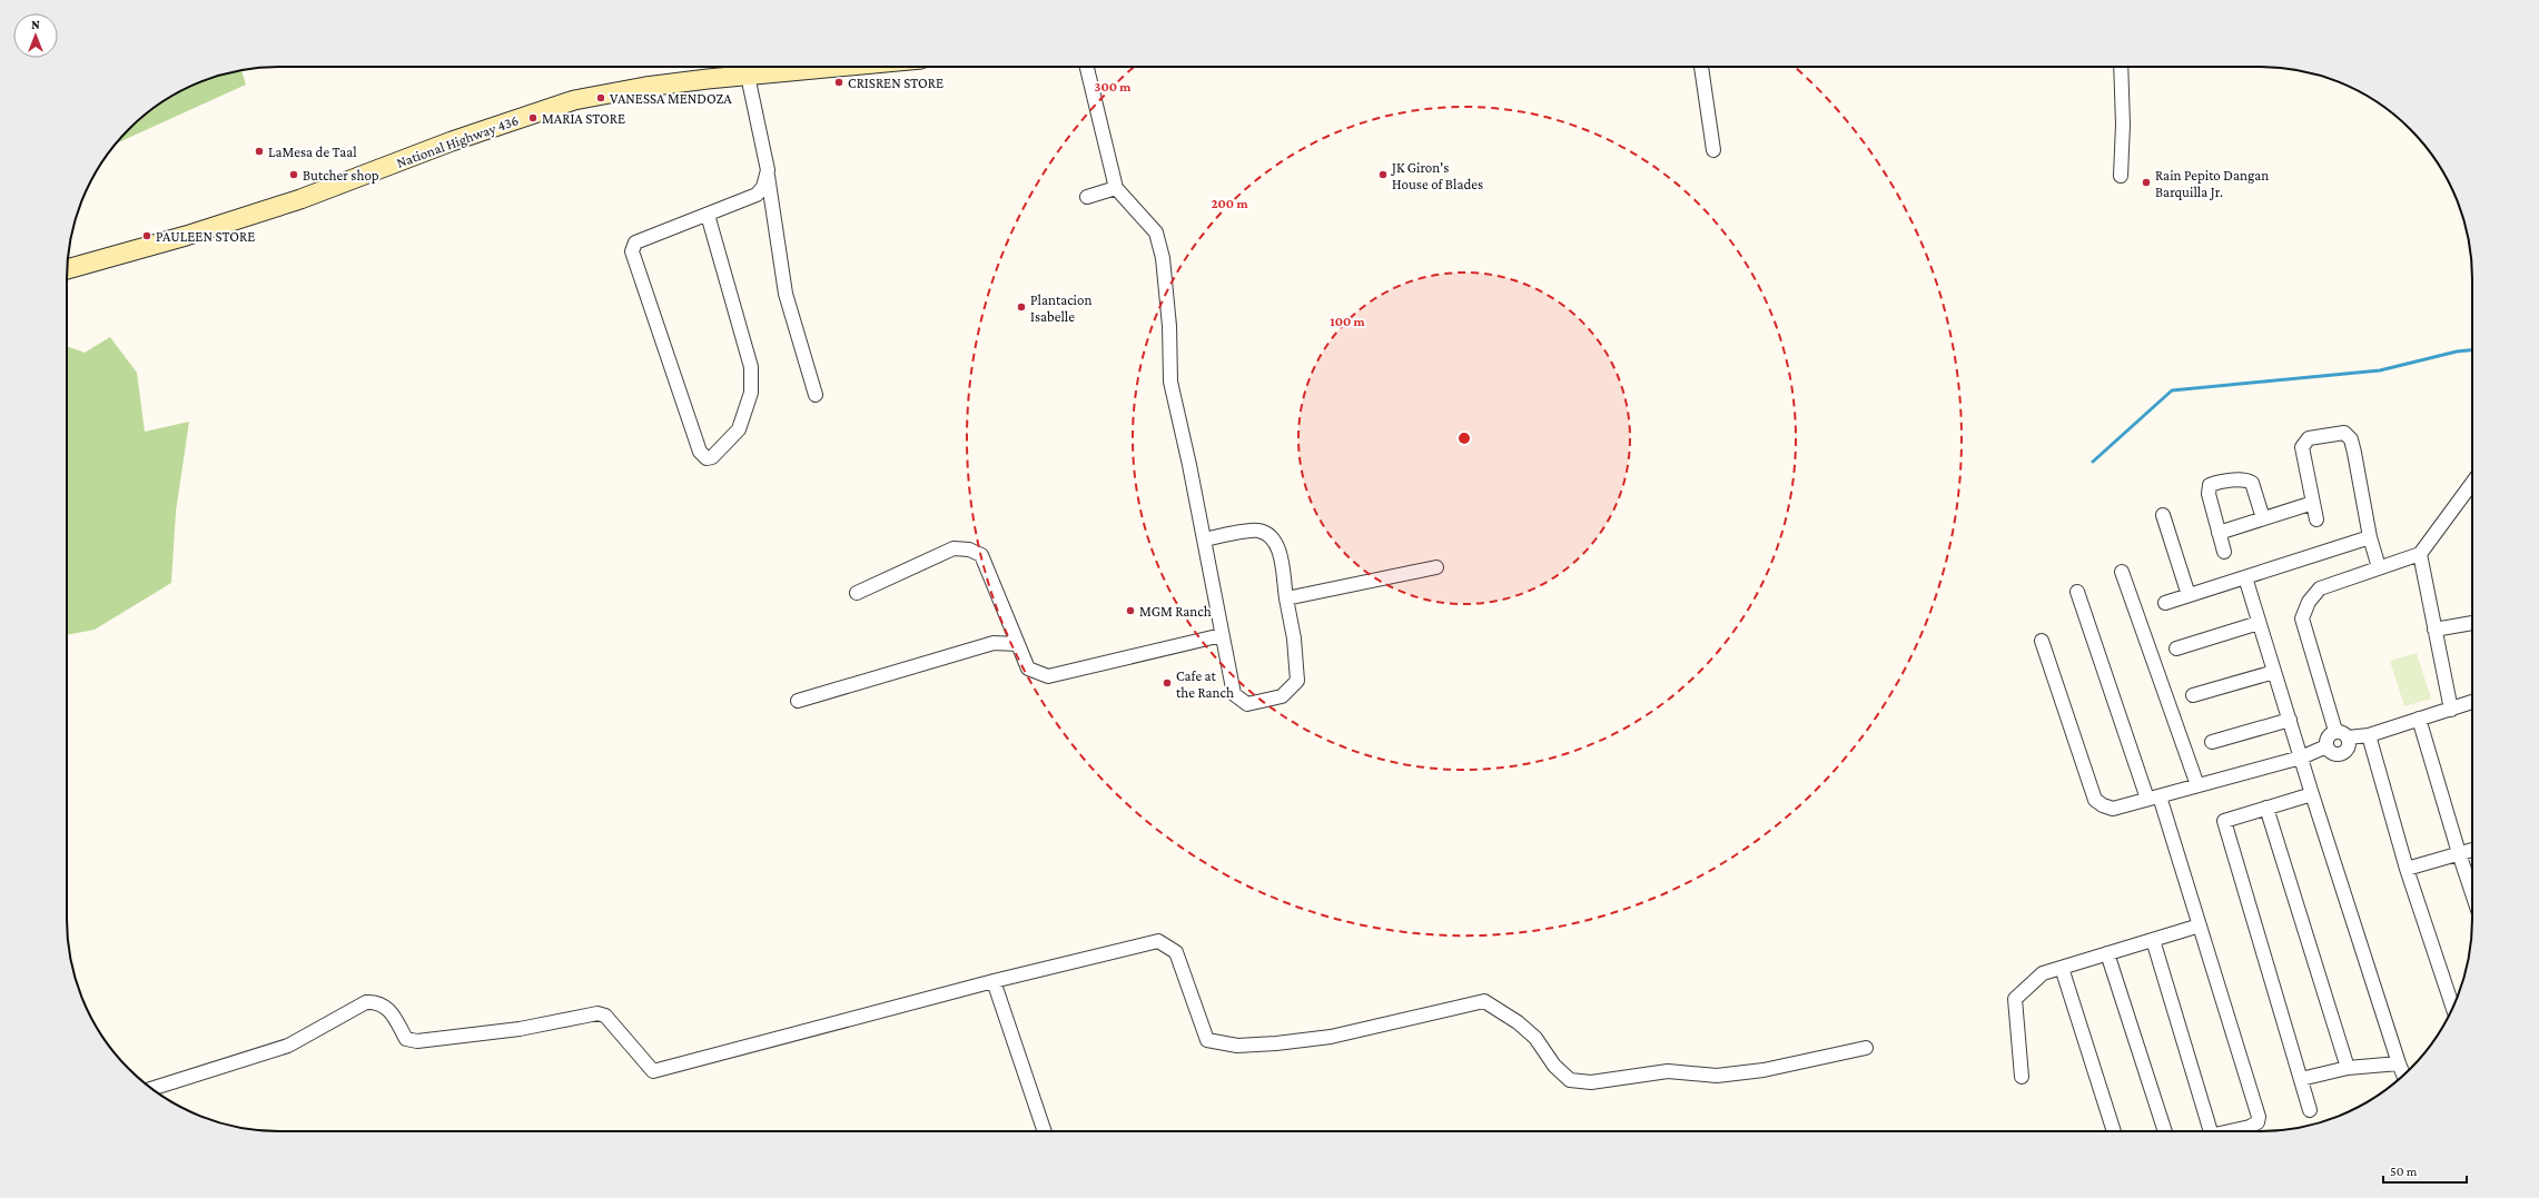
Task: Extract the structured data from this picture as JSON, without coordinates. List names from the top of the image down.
{
  "streets": {
    "main road": ["National Highway 436"]
  },
  "places": [
    "CRISREN STORE",
    "VANESSA MENDOZA",
    "MARIA STORE",
    "LaMesa de Taal",
    "Butcher shop",
    "JK Giron's House of Blades",
    "Rain Pepito Dangan Barquilla Jr.",
    "PAULEEN STORE",
    "Plantacion Isabelle",
    "MGM Ranch",
    "Cafe at the Ranch"
  ],
  "scale_bar": "50 m",
  "north": "top",
  "rings": ["300 m", "200 m", "100 m"]
}
